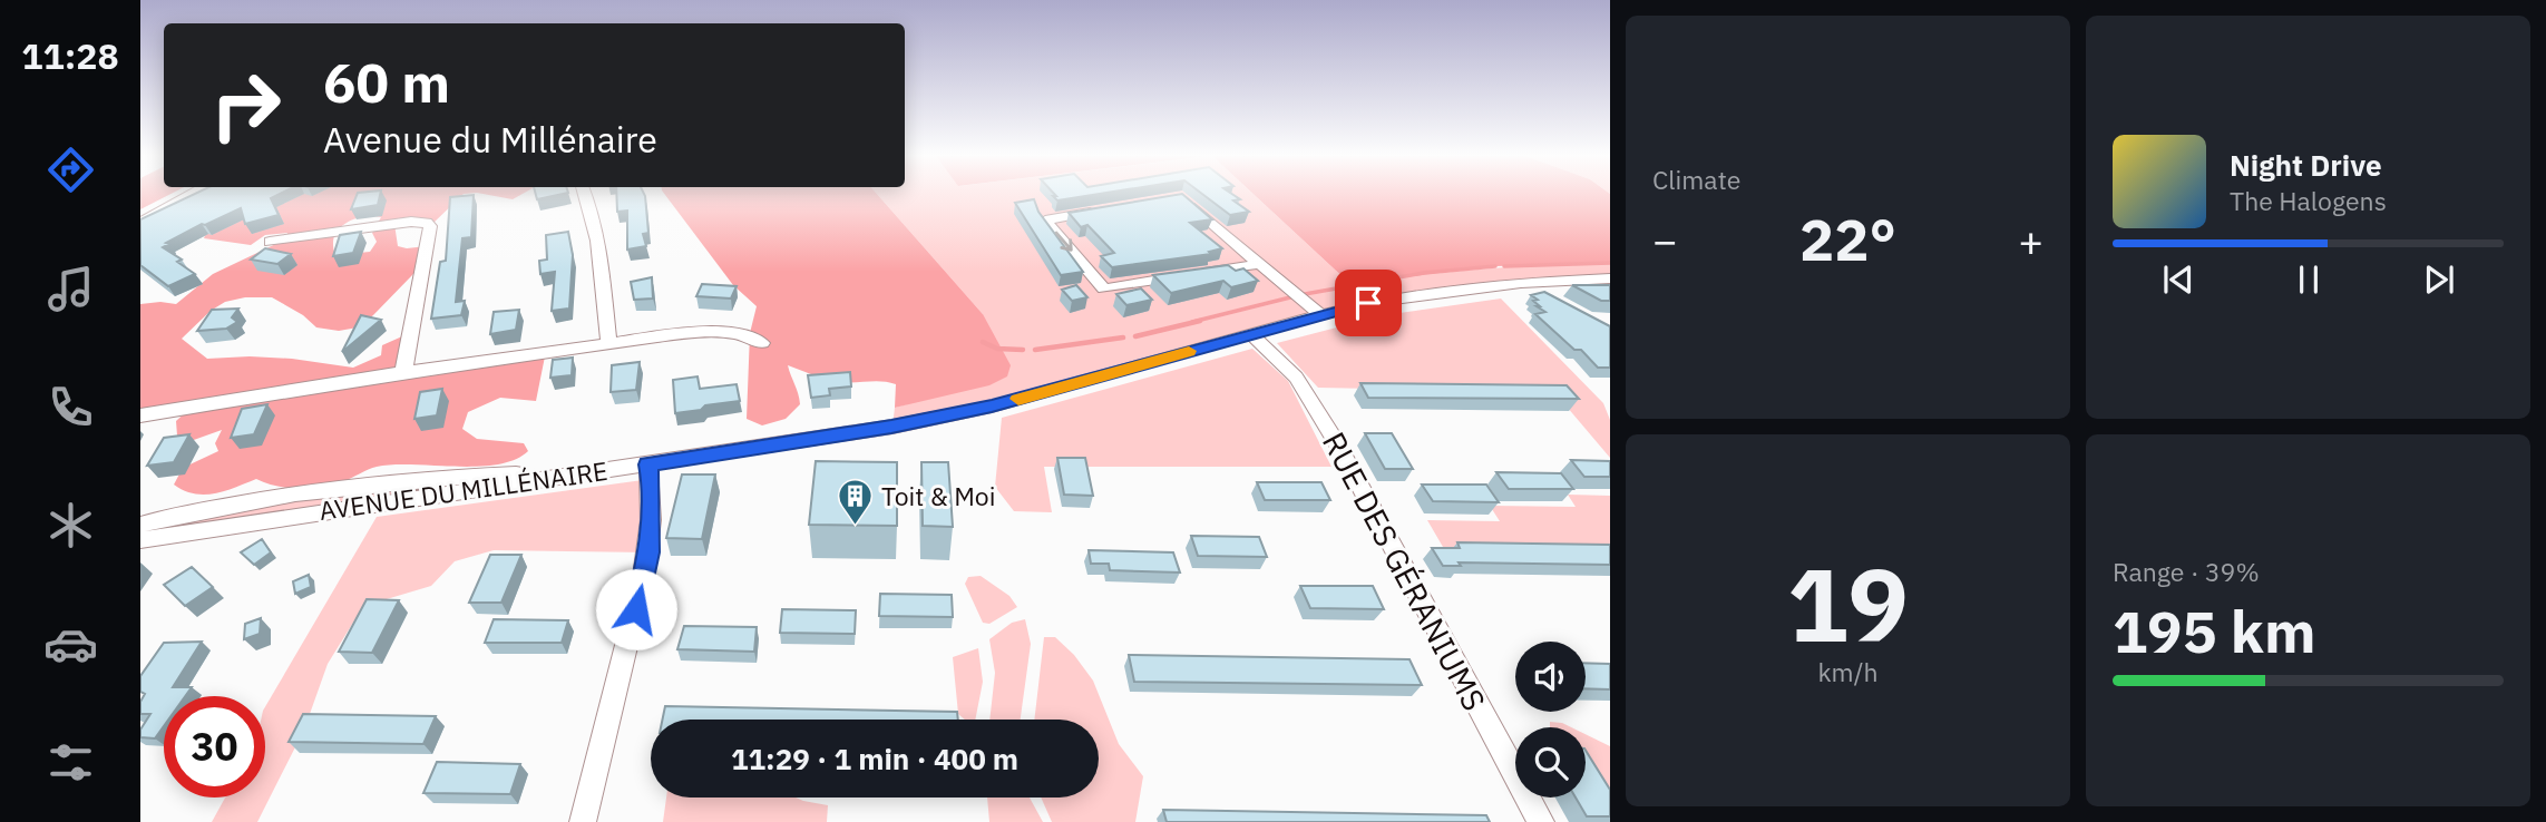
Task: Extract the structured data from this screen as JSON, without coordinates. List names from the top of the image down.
{
  "streets": {
    "street": ["AVENUE DU MILLÉNAIRE", "RUE DES GÉRANIUMS"]
  },
  "crossings": [
    ["AVENUE DU MILLÉNAIRE", "RUE DES GÉRANIUMS"]
  ],
  "places": {
    "building": ["Toit & Moi"]
  },
  "page": {
    "tabs": "11:28",
    "tile": [
      "Climate",
      ["19", "km/h"],
      ["Range · 39%", "195 km"]
    ],
    "turn": ["60 m", "Avenue du Millénaire"],
    "song": ["Night Drive", "The Halogens"],
    "heat": ["−", "22°", "+"],
    "limit": "30",
    "trip": "11:29 · 1 min · 400 m"
  }
}
